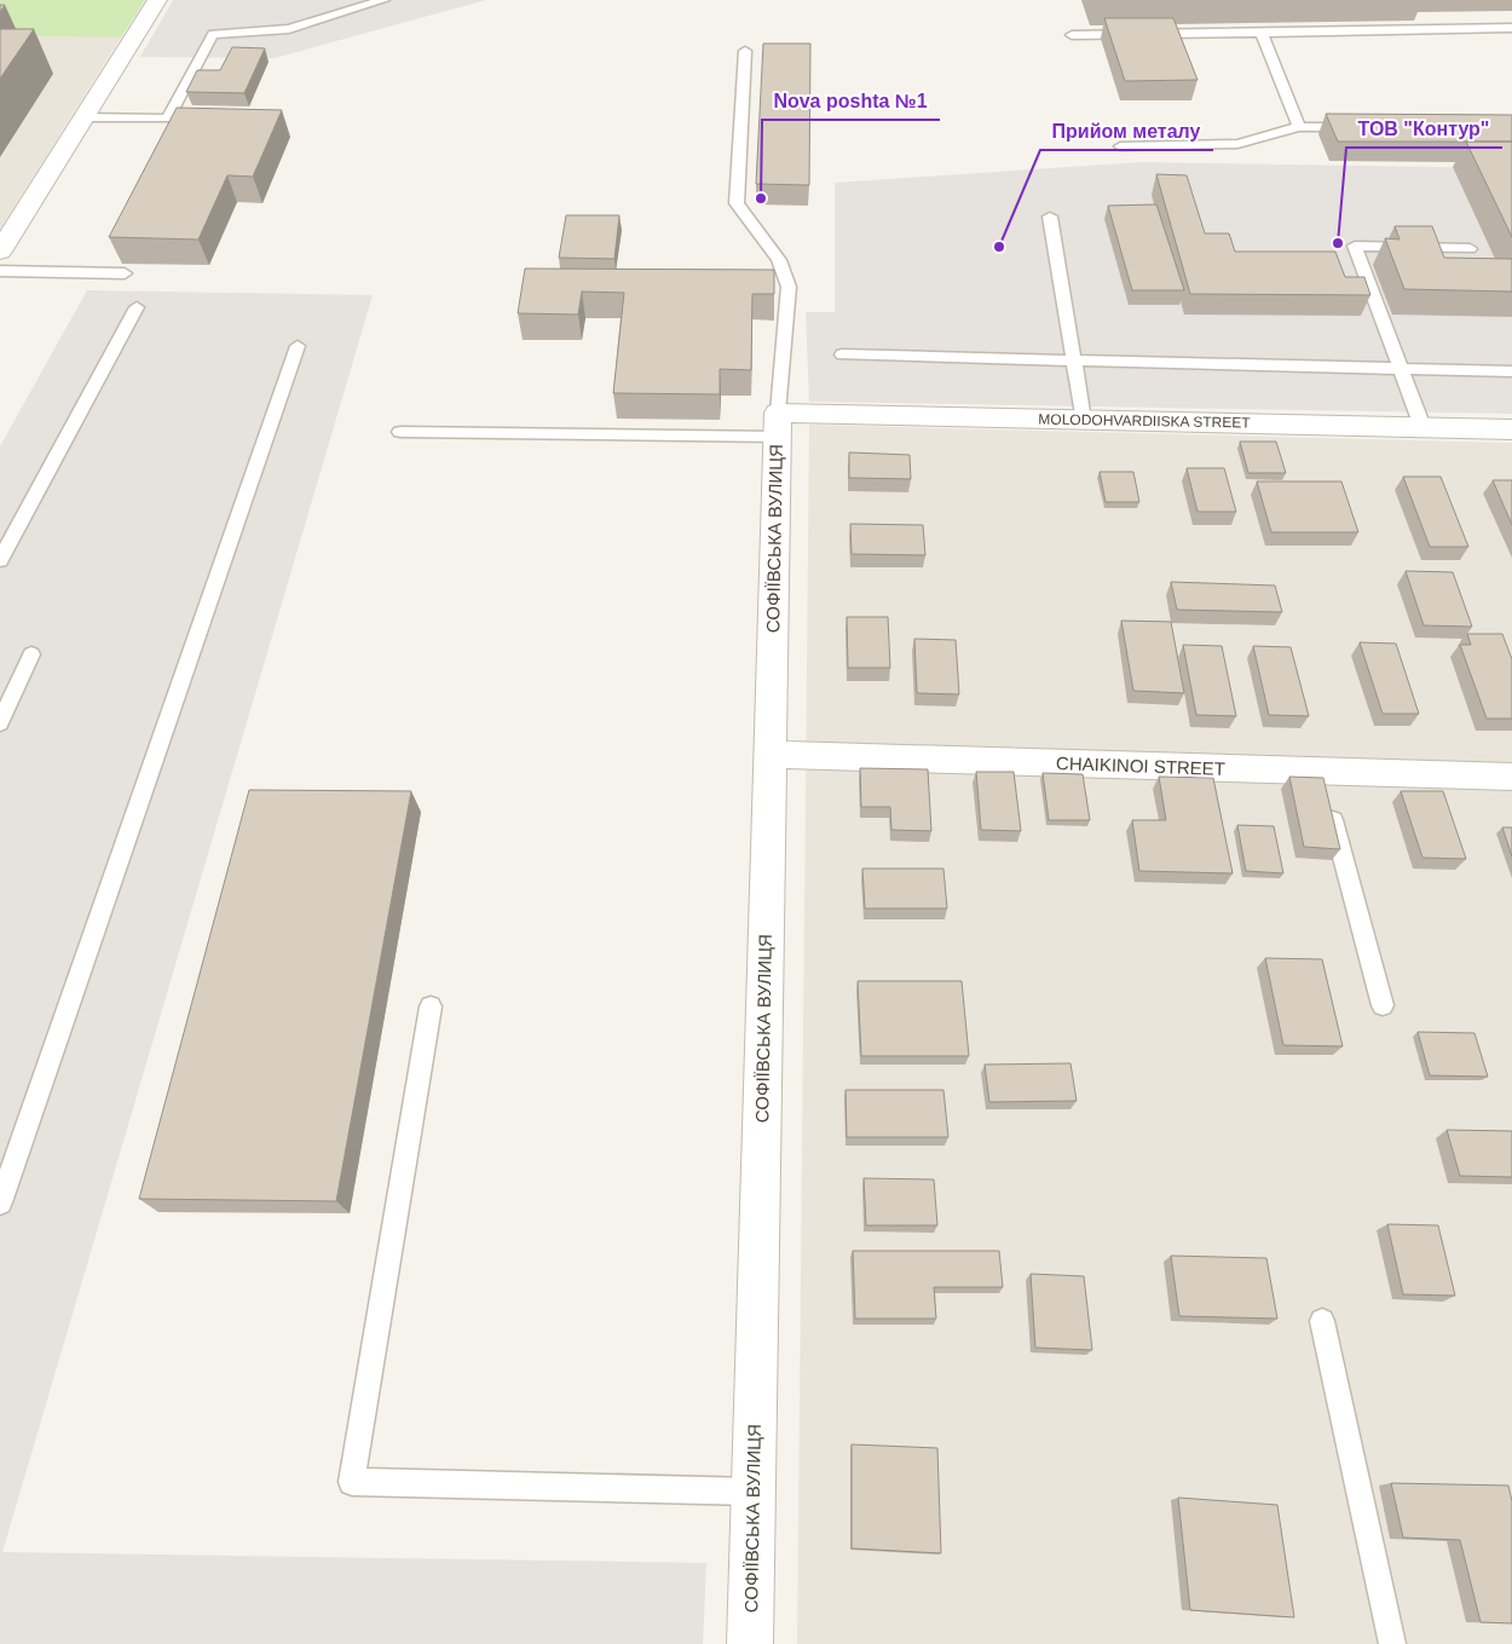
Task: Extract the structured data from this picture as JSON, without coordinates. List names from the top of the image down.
{
  "streets": {
    "street": ["MOLODOHVARDIISKA STREET", "СОФІЇВСЬКА ВУЛИЦЯ", "CHAIKINOI STREET"]
  },
  "crossings": [
    ["MOLODOHVARDIISKA STREET", "СОФІЇВСЬКА ВУЛИЦЯ"],
    ["СОФІЇВСЬКА ВУЛИЦЯ", "CHAIKINOI STREET"]
  ],
  "places": ["Nova poshta №1", "ТОВ \"Контур\"", "Прийом металу"]
}
